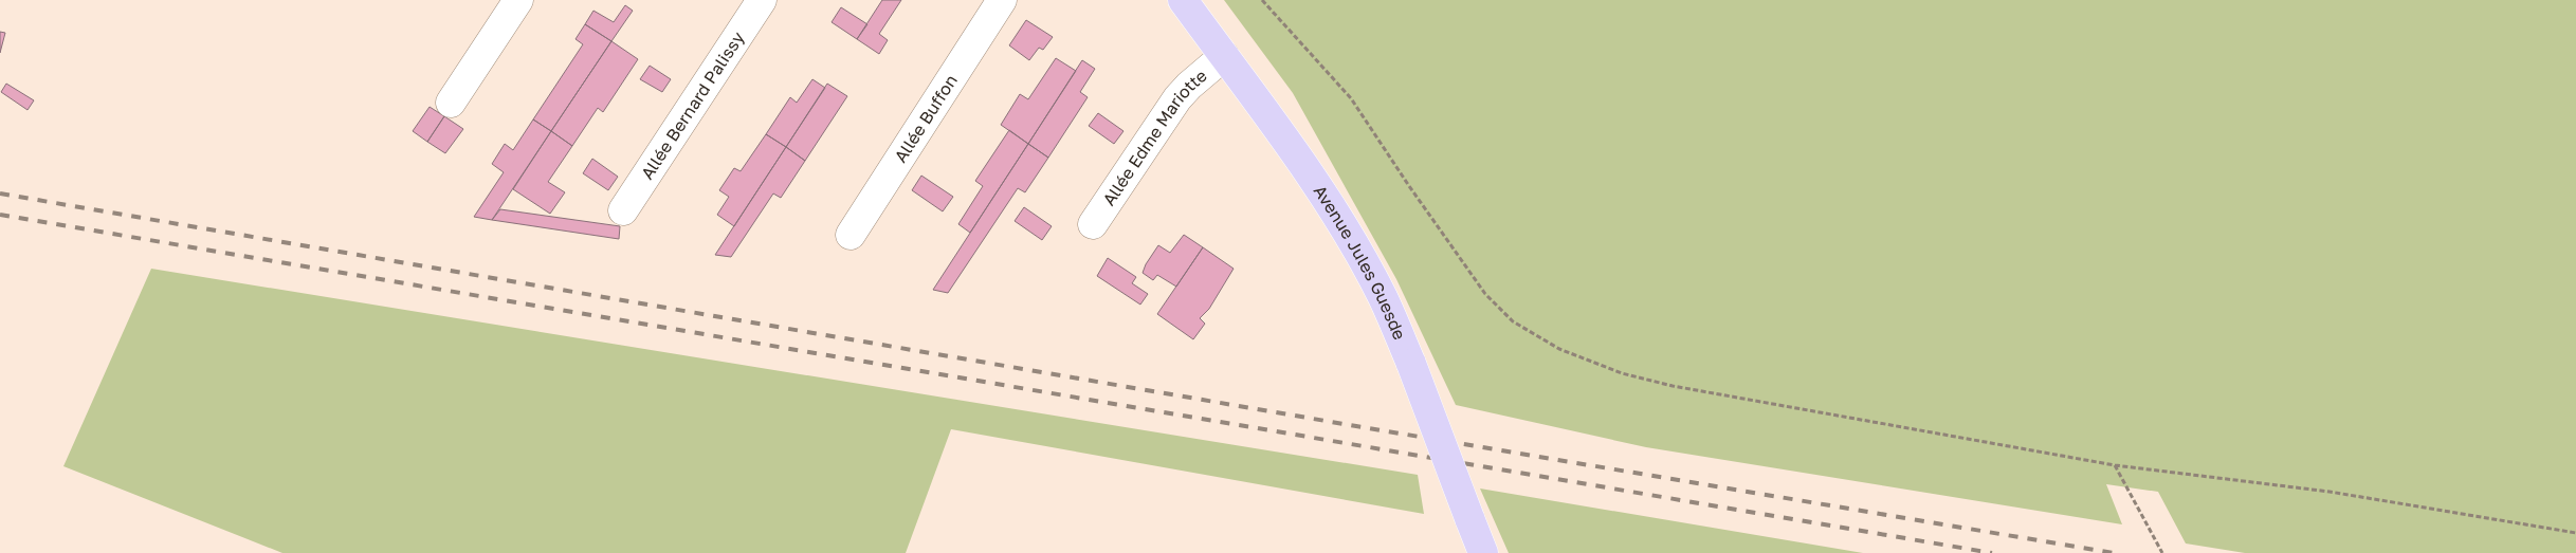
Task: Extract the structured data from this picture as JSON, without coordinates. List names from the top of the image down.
{
  "streets": {
    "main road": ["Avenue Jules Guesde"],
    "street": ["Allée Bernard Palissy", "Allée Buffon", "Allée Edme Mariotte"]
  },
  "crossings": [
    ["Allée Edme Mariotte", "Avenue Jules Guesde"]
  ]
}
